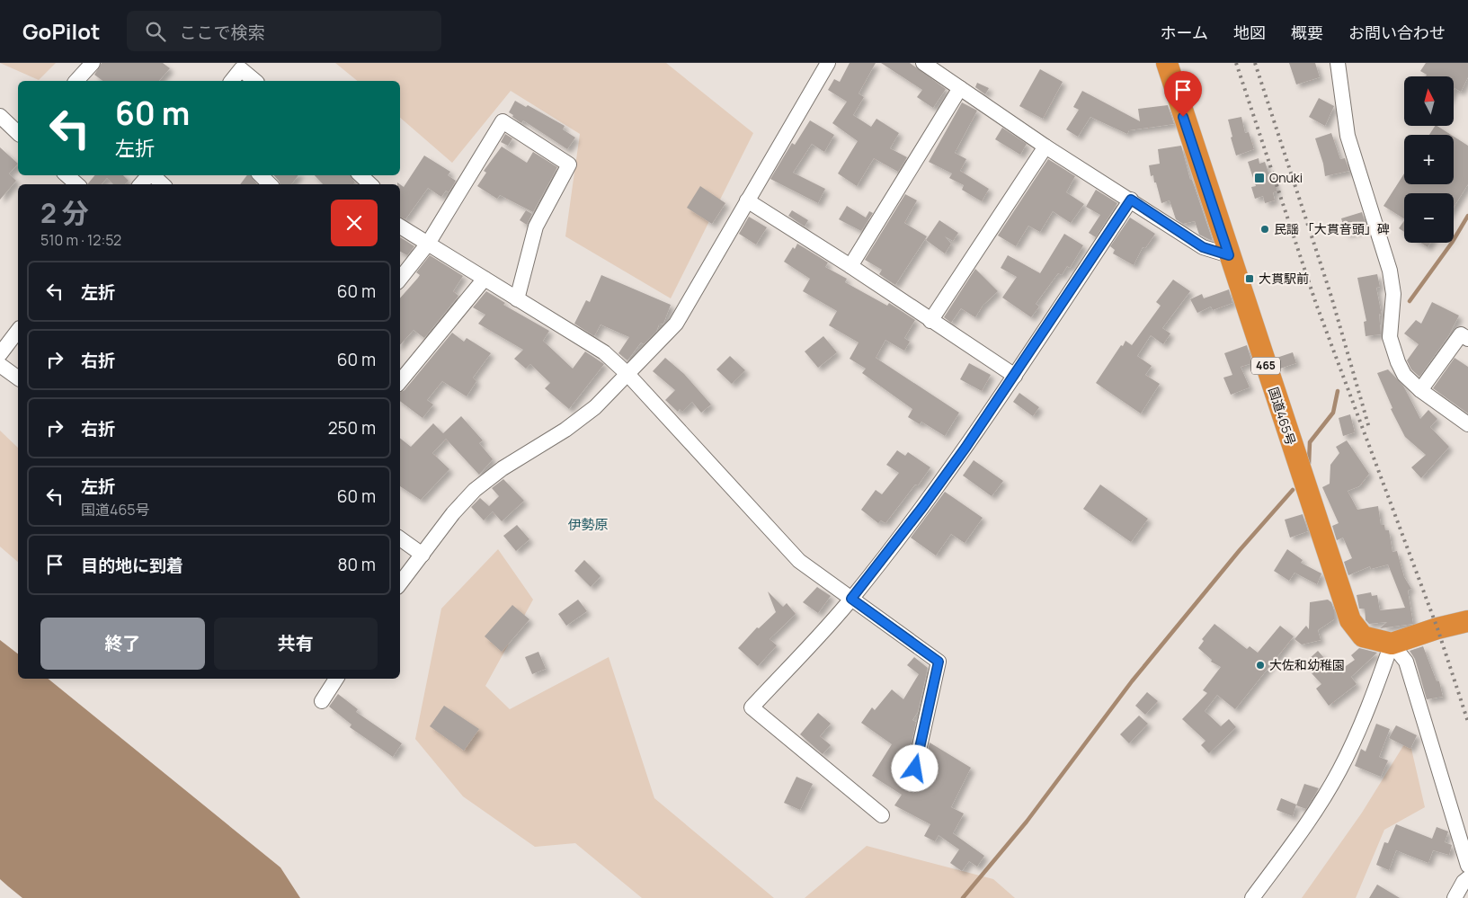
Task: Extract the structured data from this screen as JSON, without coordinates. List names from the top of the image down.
{
  "streets": {
    "highway": ["465", "国道465号"]
  },
  "districts": ["伊勢原"],
  "places": {
    "transit": ["Onuki", "大貫駅前"],
    "other": ["民謡 「大貫音頭」碑", "大佐和幼稚園"]
  },
  "north": "top",
  "page": {
    "header": "GoPilot",
    "search": "ここで検索",
    "nav": [
      "ホーム",
      "地図",
      "概要",
      "お問い合わせ"
    ],
    "map_buttons": ["+", "−"],
    "turn": ["60 m", "左折"],
    "heading": ["2 分", "510 m · 12:52"],
    "list": [
      {
        "name": "左折",
        "value": "60 m"
      },
      {
        "name": "右折",
        "value": "60 m"
      },
      {
        "name": "右折",
        "value": "250 m"
      },
      {
        "name": "左折",
        "note": "国道465号",
        "value": "60 m"
      },
      {
        "name": "目的地に到着",
        "value": "80 m"
      }
    ],
    "buttons": ["終了", "共有"]
  }
}
